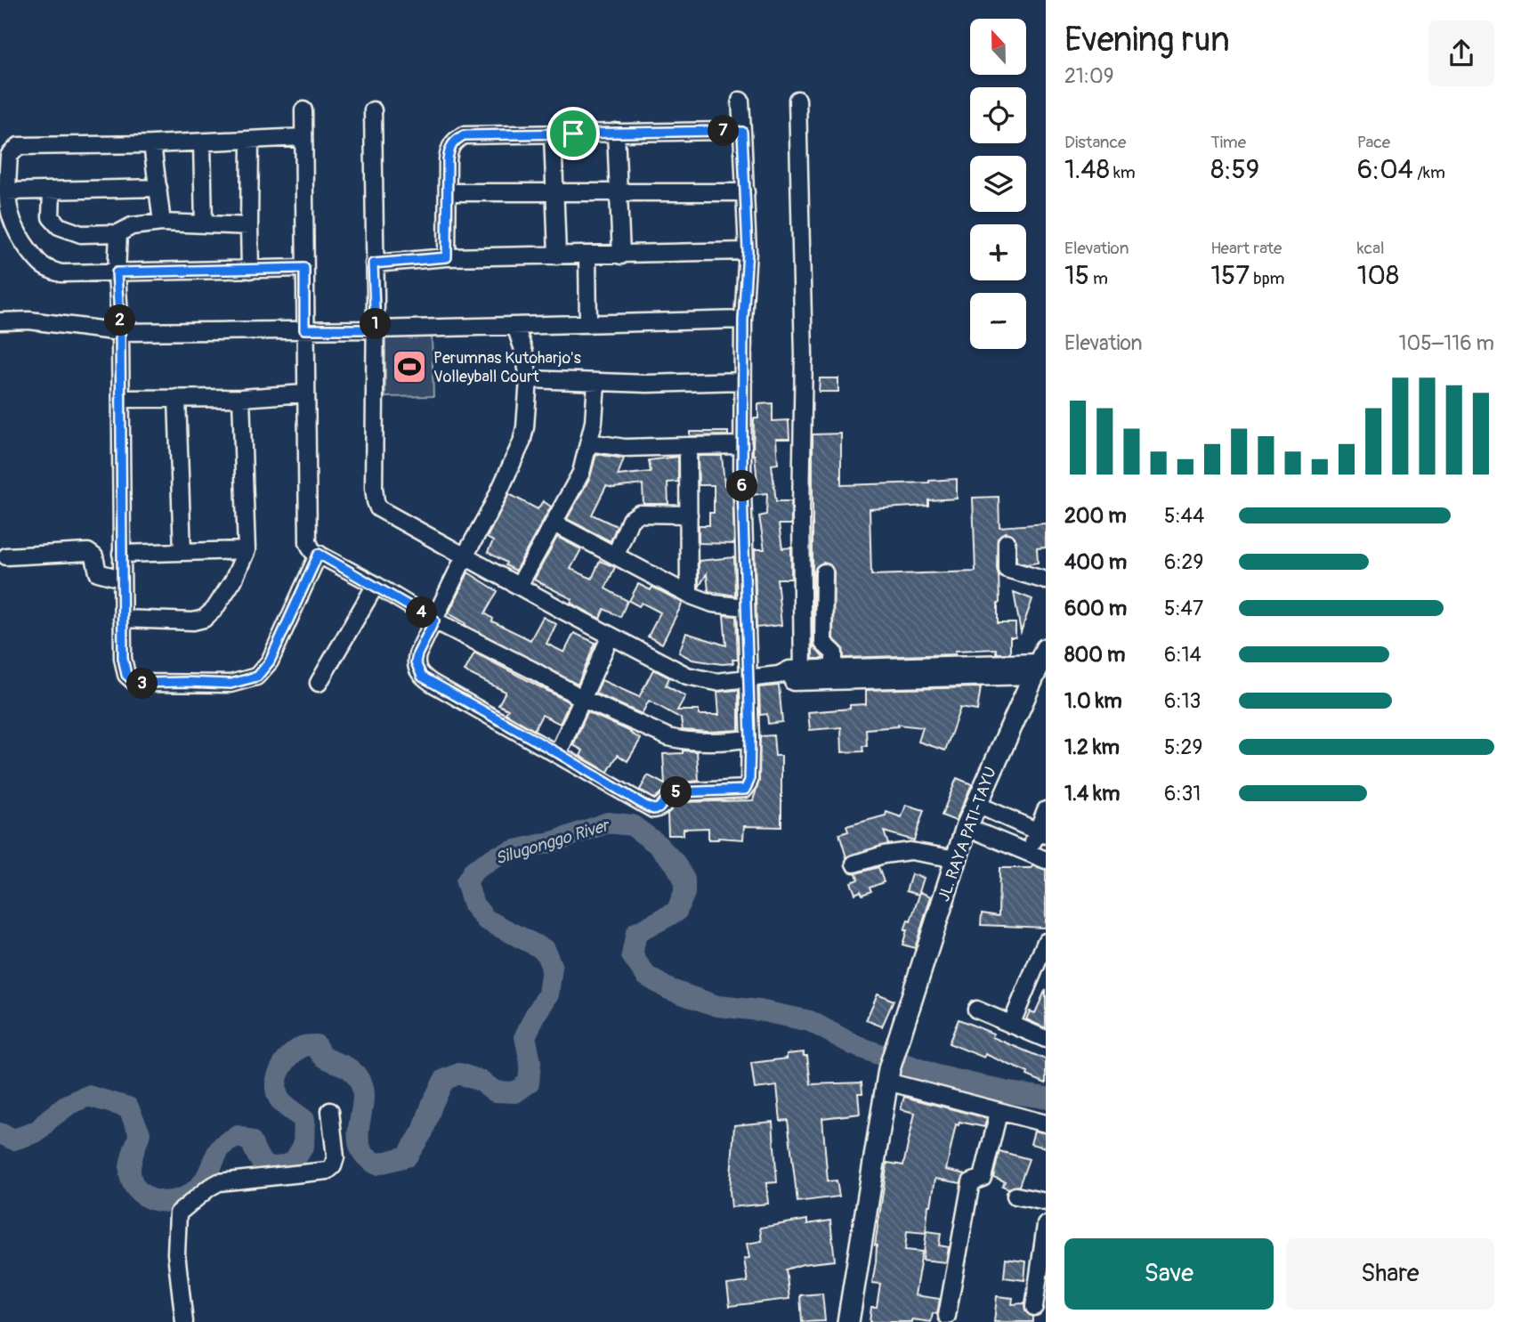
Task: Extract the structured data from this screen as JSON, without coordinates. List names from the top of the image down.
{
  "streets": {
    "main road": ["JL. RAYA PATI-TAYU"]
  },
  "water": ["Silugonggo River"],
  "places": {
    "sports": ["Perumnas Kutoharjo's Volleyball Court"]
  },
  "north": "top",
  "page": {
    "heading": ["Evening run", "21:09"],
    "map_buttons": ["+", "−"],
    "stats": [
      ["Distance", "1.48 km"],
      ["Time", "8:59"],
      ["Pace", "6:04 /km"],
      ["Elevation", "15 m"],
      ["Heart rate", "157 bpm"],
      ["kcal", "108"]
    ],
    "pins": [
      "7",
      "2",
      "1",
      "6",
      "4",
      "3",
      "5"
    ],
    "chart": ["Elevation", "105–116 m"],
    "list": [
      {
        "name": "200 m",
        "note": "5:44"
      },
      {
        "name": "400 m",
        "note": "6:29"
      },
      {
        "name": "600 m",
        "note": "5:47"
      },
      {
        "name": "800 m",
        "note": "6:14"
      },
      {
        "name": "1.0 km",
        "note": "6:13"
      },
      {
        "name": "1.2 km",
        "note": "5:29"
      },
      {
        "name": "1.4 km",
        "note": "6:31"
      }
    ],
    "buttons": ["Save", "Share"]
  }
}
